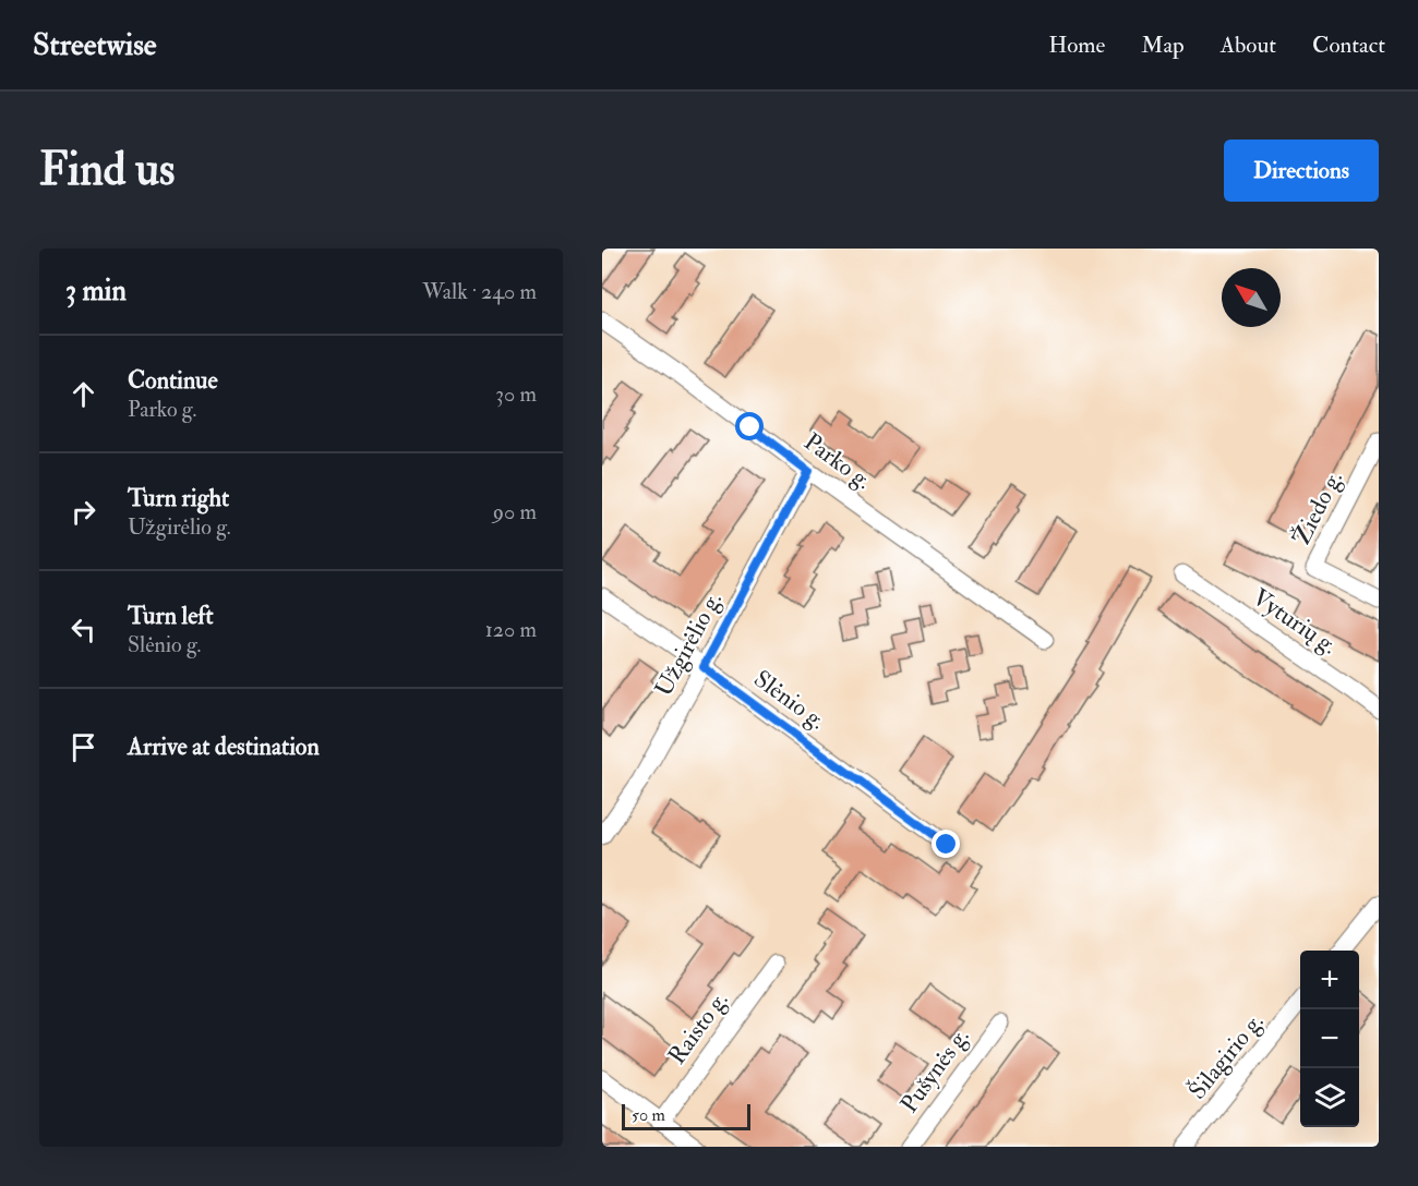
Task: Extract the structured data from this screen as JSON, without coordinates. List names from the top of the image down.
{
  "streets": {
    "street": [
      "Parko g.",
      "Žiedo g.",
      "Vyturių g.",
      "Užgirėlio g.",
      "Slėnio g.",
      "Raisto g.",
      "Šilagirio g.",
      "Pušynės g."
    ]
  },
  "crossings": [
    ["Parko g.", "Užgirėlio g."],
    ["Užgirėlio g.", "Slėnio g."]
  ],
  "scale_bar": "50 m",
  "north": "top left",
  "page": {
    "header": "Streetwise",
    "nav": [
      "Home",
      "Map",
      "About",
      "Contact"
    ],
    "buttons": "Directions",
    "title": "Find us",
    "heading": ["3 min", "Walk · 240 m"],
    "list": [
      ["Continue", "Parko g.", "30 m"],
      ["Turn right", "Užgirėlio g.", "90 m"],
      ["Turn left", "Slėnio g.", "120 m"],
      "Arrive at destination"
    ],
    "map_buttons": ["+", "−"],
    "scale": "50 m"
  }
}
